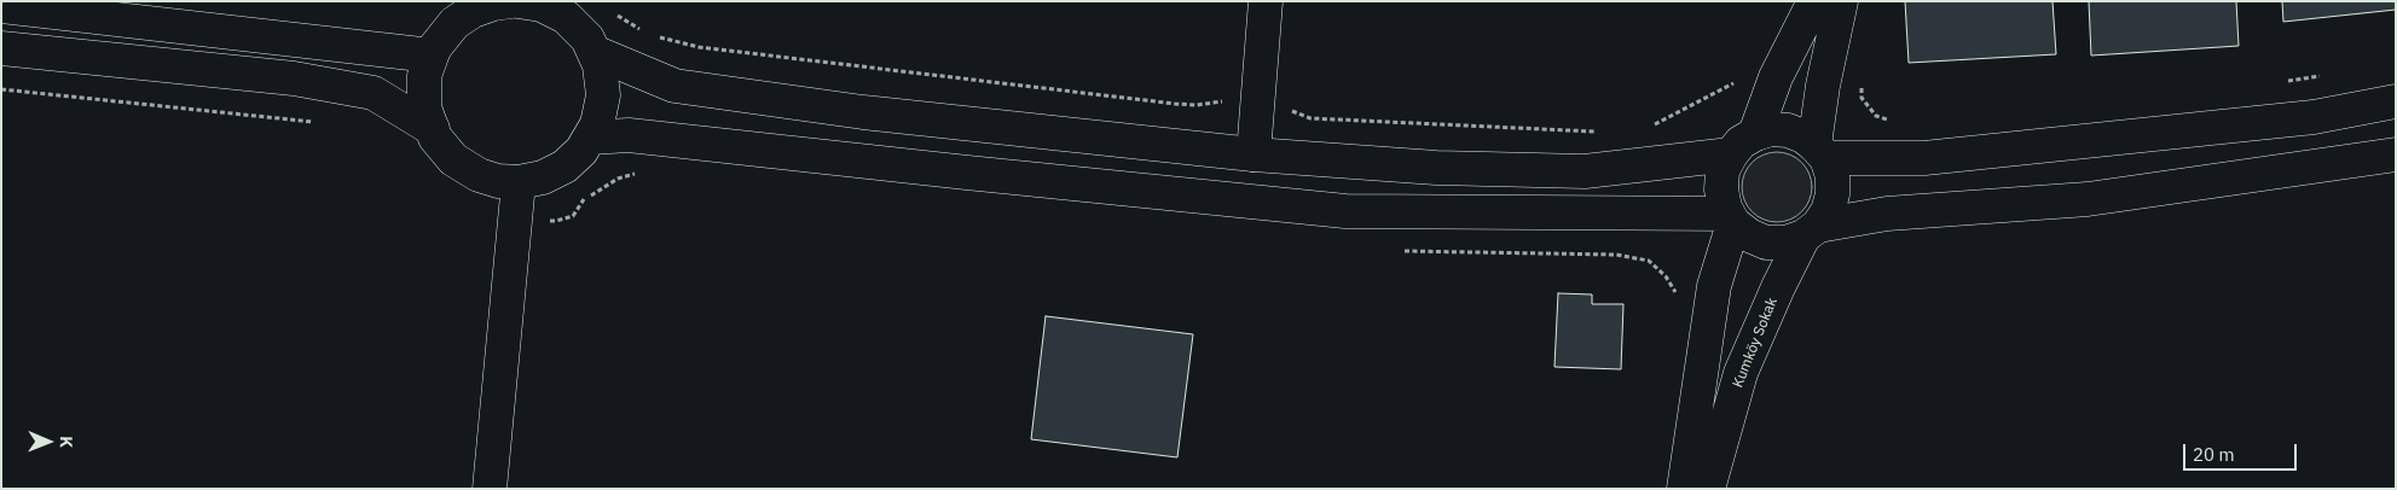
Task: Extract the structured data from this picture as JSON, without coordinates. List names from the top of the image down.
{
  "streets": {
    "main road": ["Kumköy Sokak"]
  },
  "scale_bar": "20 m",
  "north": "right"
}
